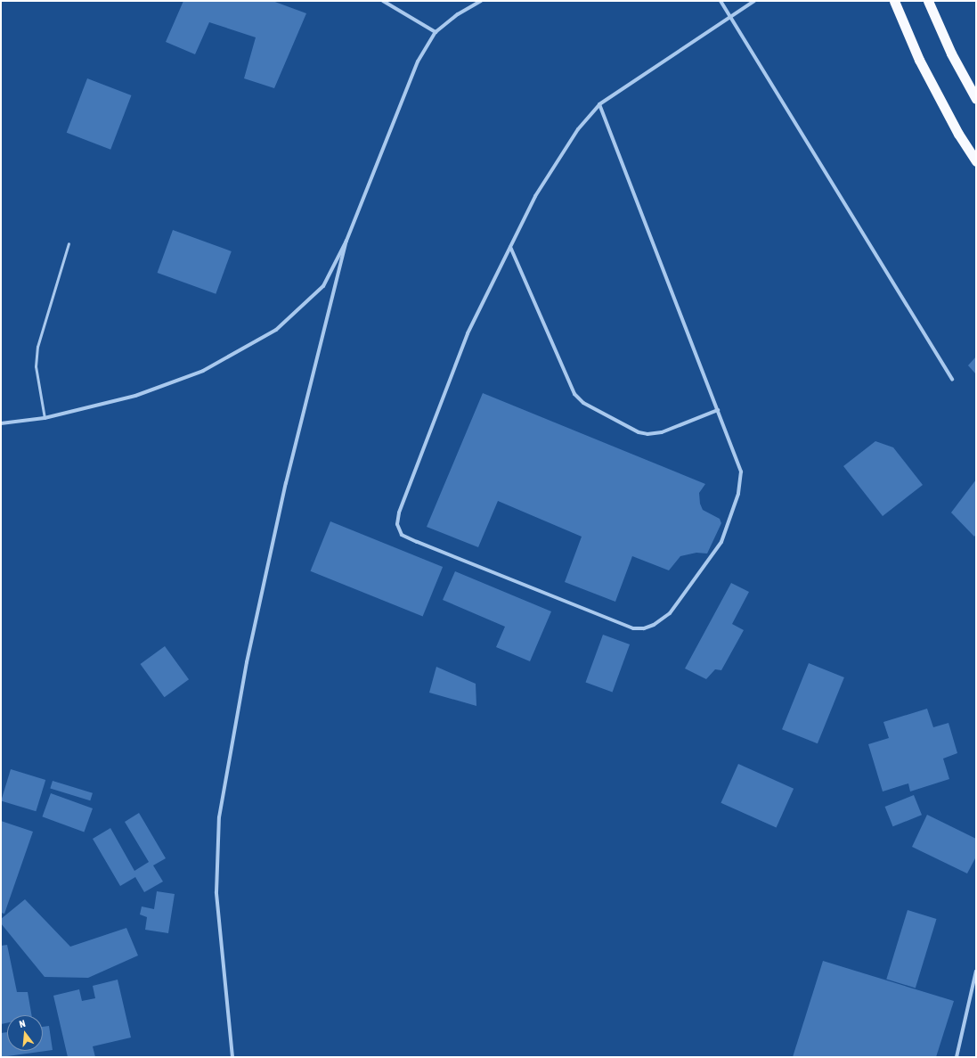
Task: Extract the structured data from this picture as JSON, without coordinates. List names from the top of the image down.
{
  "north": "top"
}
